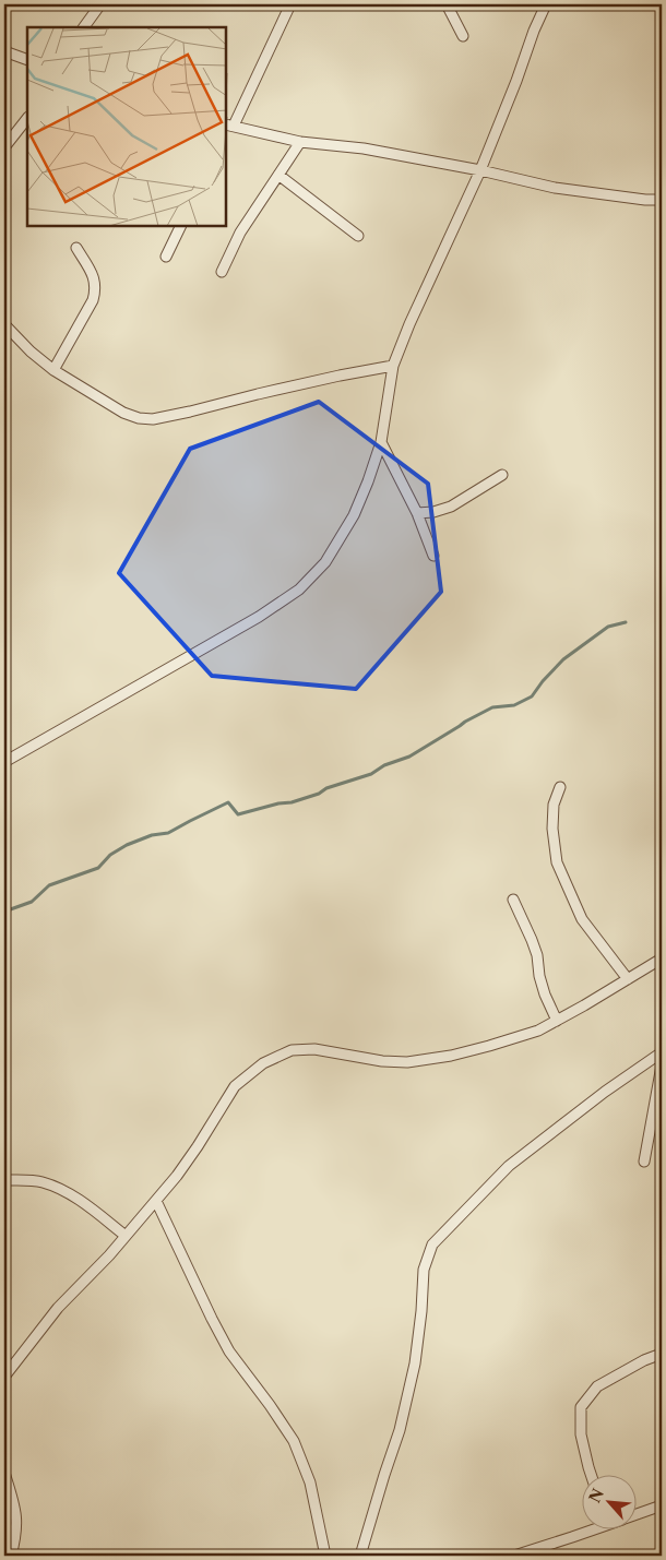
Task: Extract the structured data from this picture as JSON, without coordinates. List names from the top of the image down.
{
  "north": "top left"
}
